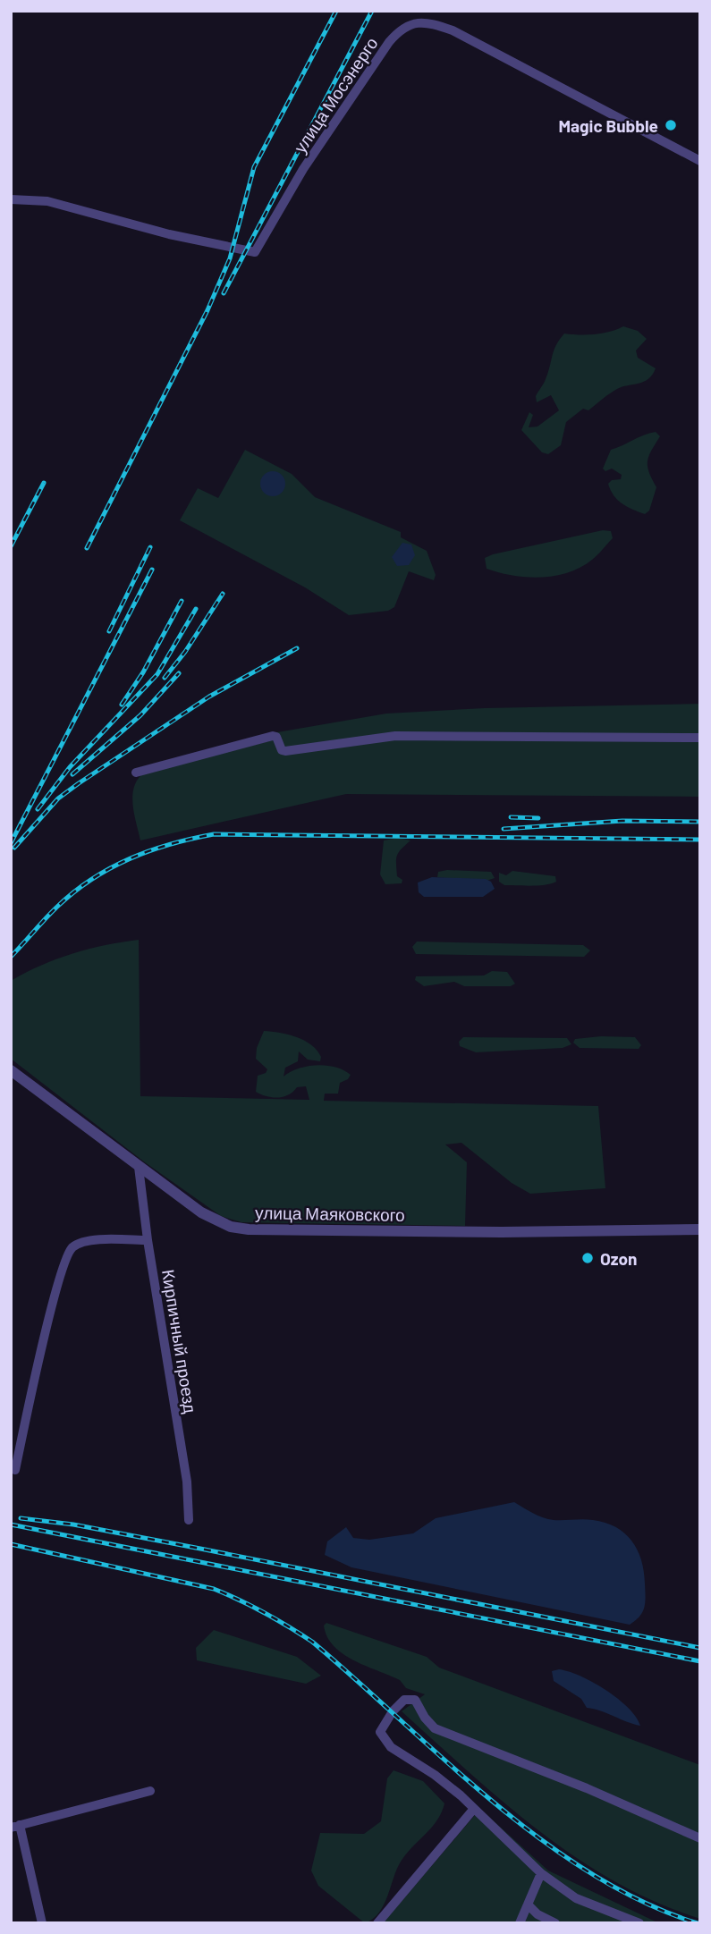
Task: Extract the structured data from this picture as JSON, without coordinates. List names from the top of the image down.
{
  "streets": {
    "street": ["улица Мосэнерго", "улица Маяковского", "Кирпичный проезд"]
  },
  "crossings": [
    ["улица Маяковского", "Кирпичный проезд"]
  ],
  "places": ["Magic Bubble", "Ozon"]
}
